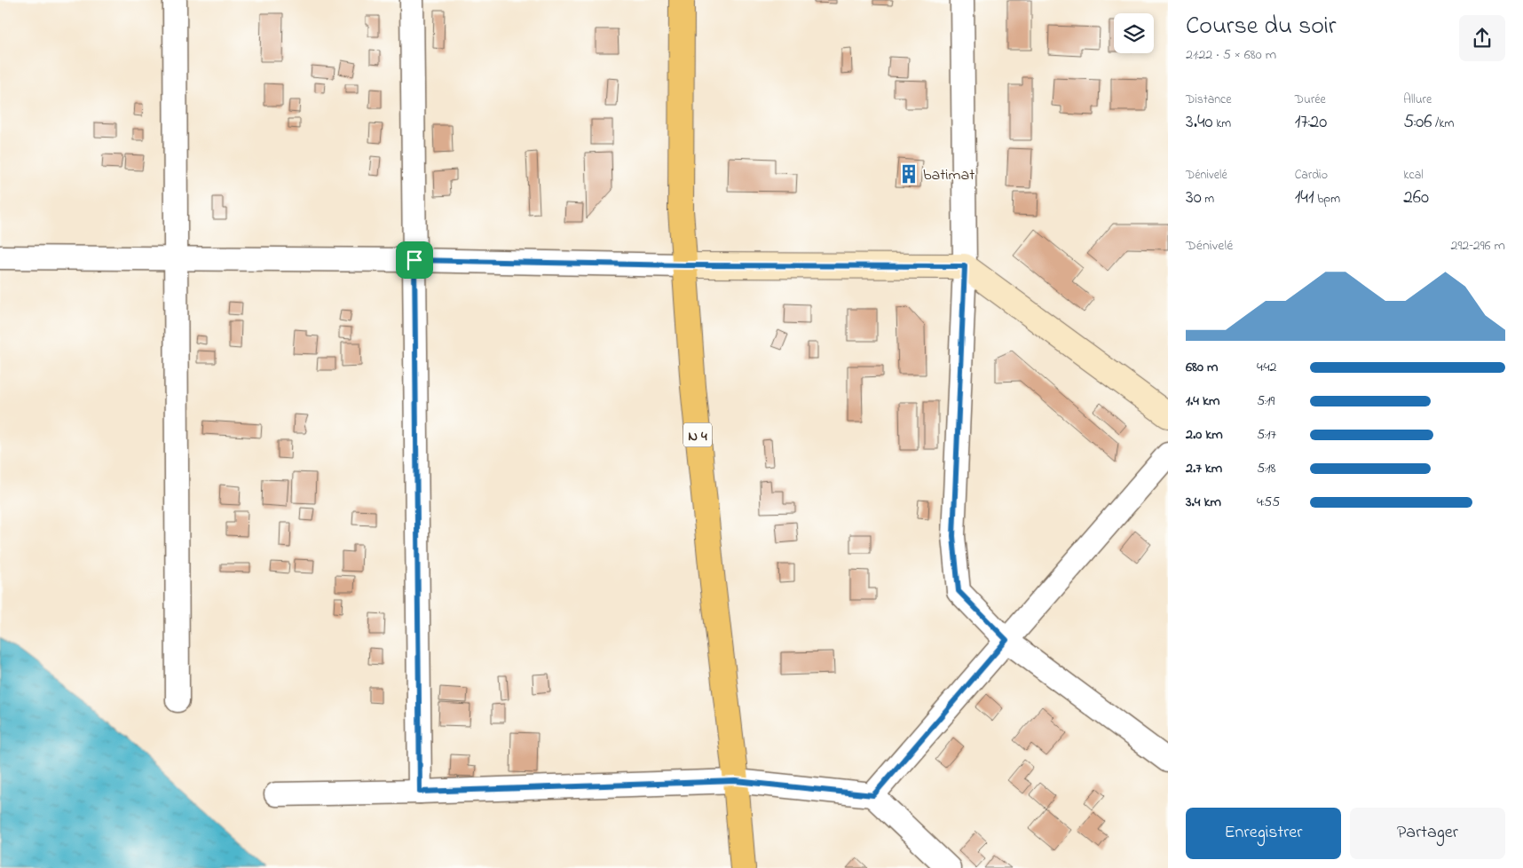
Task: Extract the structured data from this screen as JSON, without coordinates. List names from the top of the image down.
{
  "streets": {
    "highway": ["N 4"]
  },
  "places": {
    "building": ["batimat"]
  },
  "page": {
    "heading": ["Course du soir", "21:22 · 5 × 680 m"],
    "stats": [
      ["Distance", "3.40 km"],
      ["Durée", "17:20"],
      ["Allure", "5:06 /km"],
      ["Dénivelé", "30 m"],
      ["Cardio", "141 bpm"],
      ["kcal", "260"]
    ],
    "chart": ["Dénivelé", "292–296 m"],
    "list": [
      {
        "name": "680 m",
        "note": "4:42"
      },
      {
        "name": "1.4 km",
        "note": "5:19"
      },
      {
        "name": "2.0 km",
        "note": "5:17"
      },
      {
        "name": "2.7 km",
        "note": "5:18"
      },
      {
        "name": "3.4 km",
        "note": "4:55"
      }
    ],
    "buttons": ["Enregistrer", "Partager"]
  }
}
